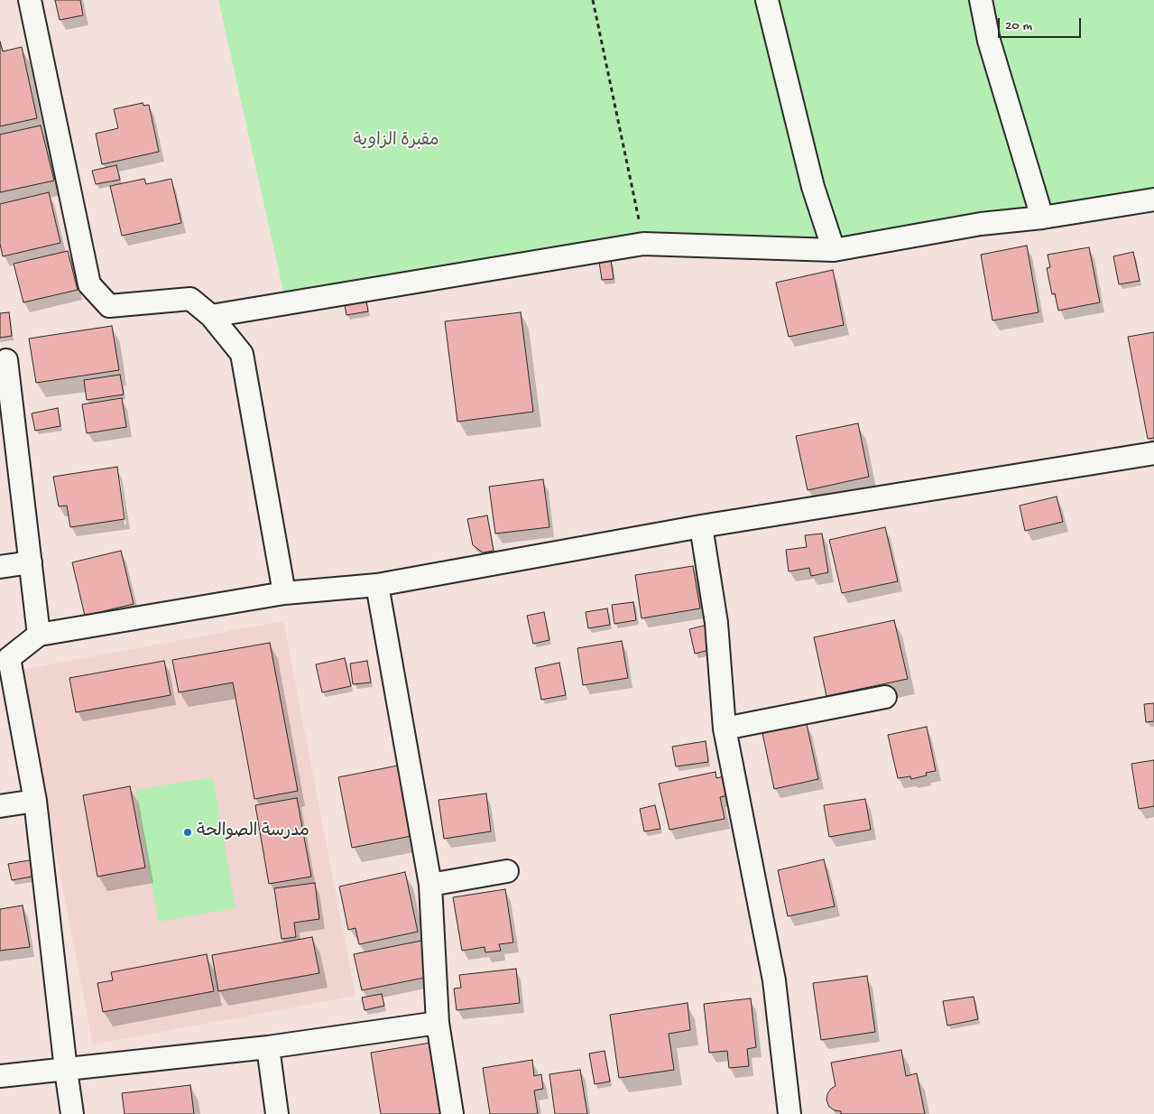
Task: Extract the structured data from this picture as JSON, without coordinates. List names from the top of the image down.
{
  "parks": ["مقبرة الزاوية"],
  "places": ["مدرسة الصوالحة"],
  "scale_bar": "20 m"
}
